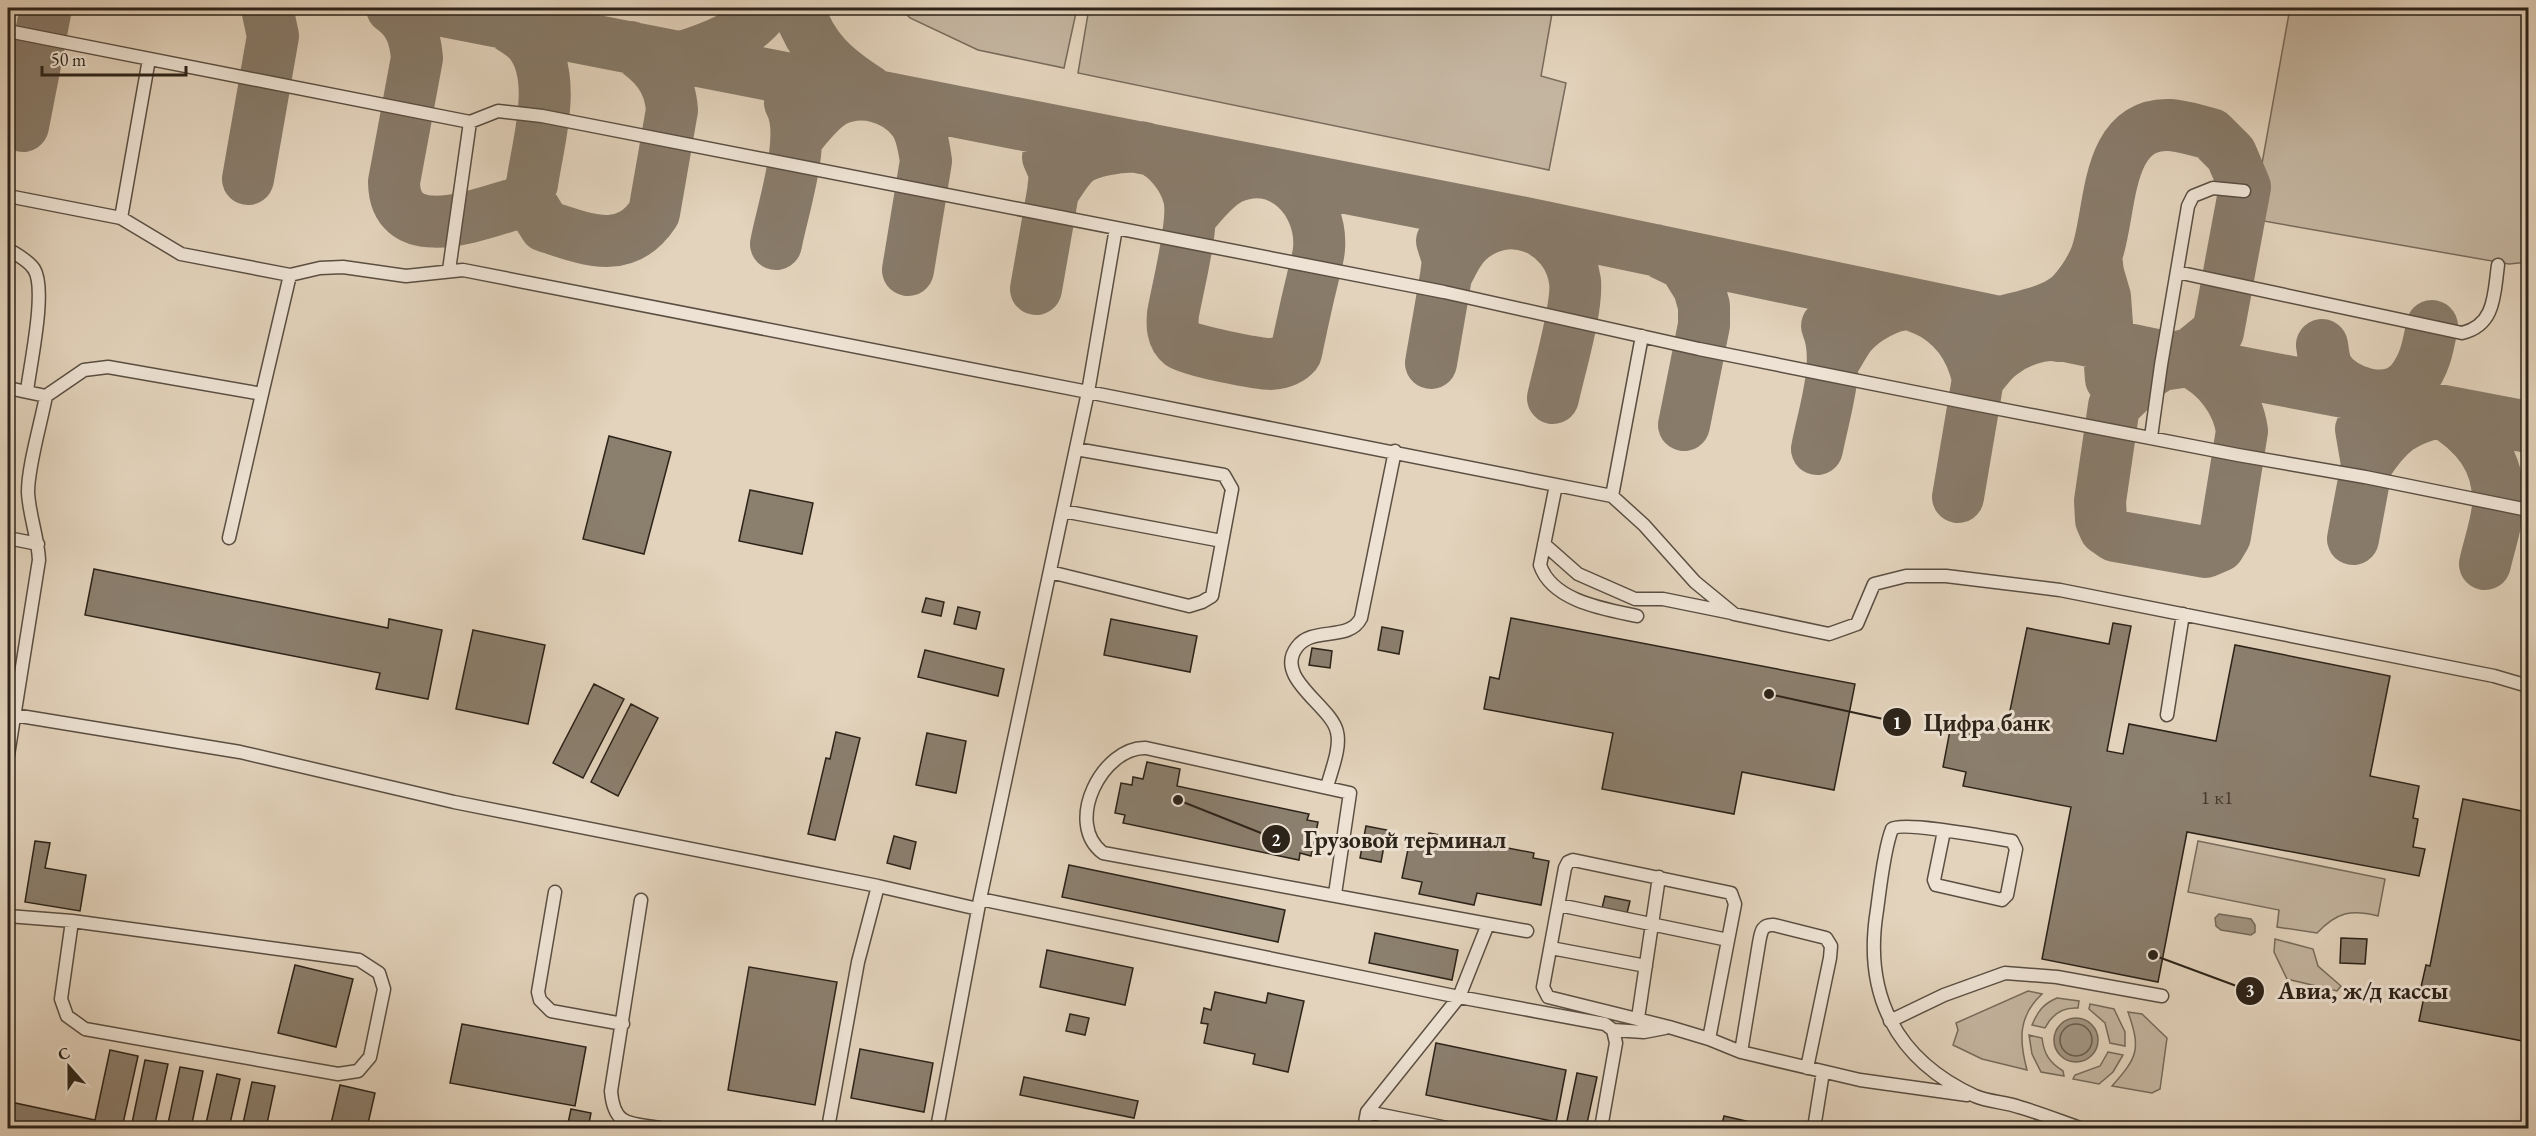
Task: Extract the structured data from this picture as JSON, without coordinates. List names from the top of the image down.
{
  "places": ["Цифра банк", "Грузовой терминал", "Авиа, ж/д кассы"],
  "house_numbers": ["1 к1"],
  "scale_bar": "50 m",
  "north": "top"
}
